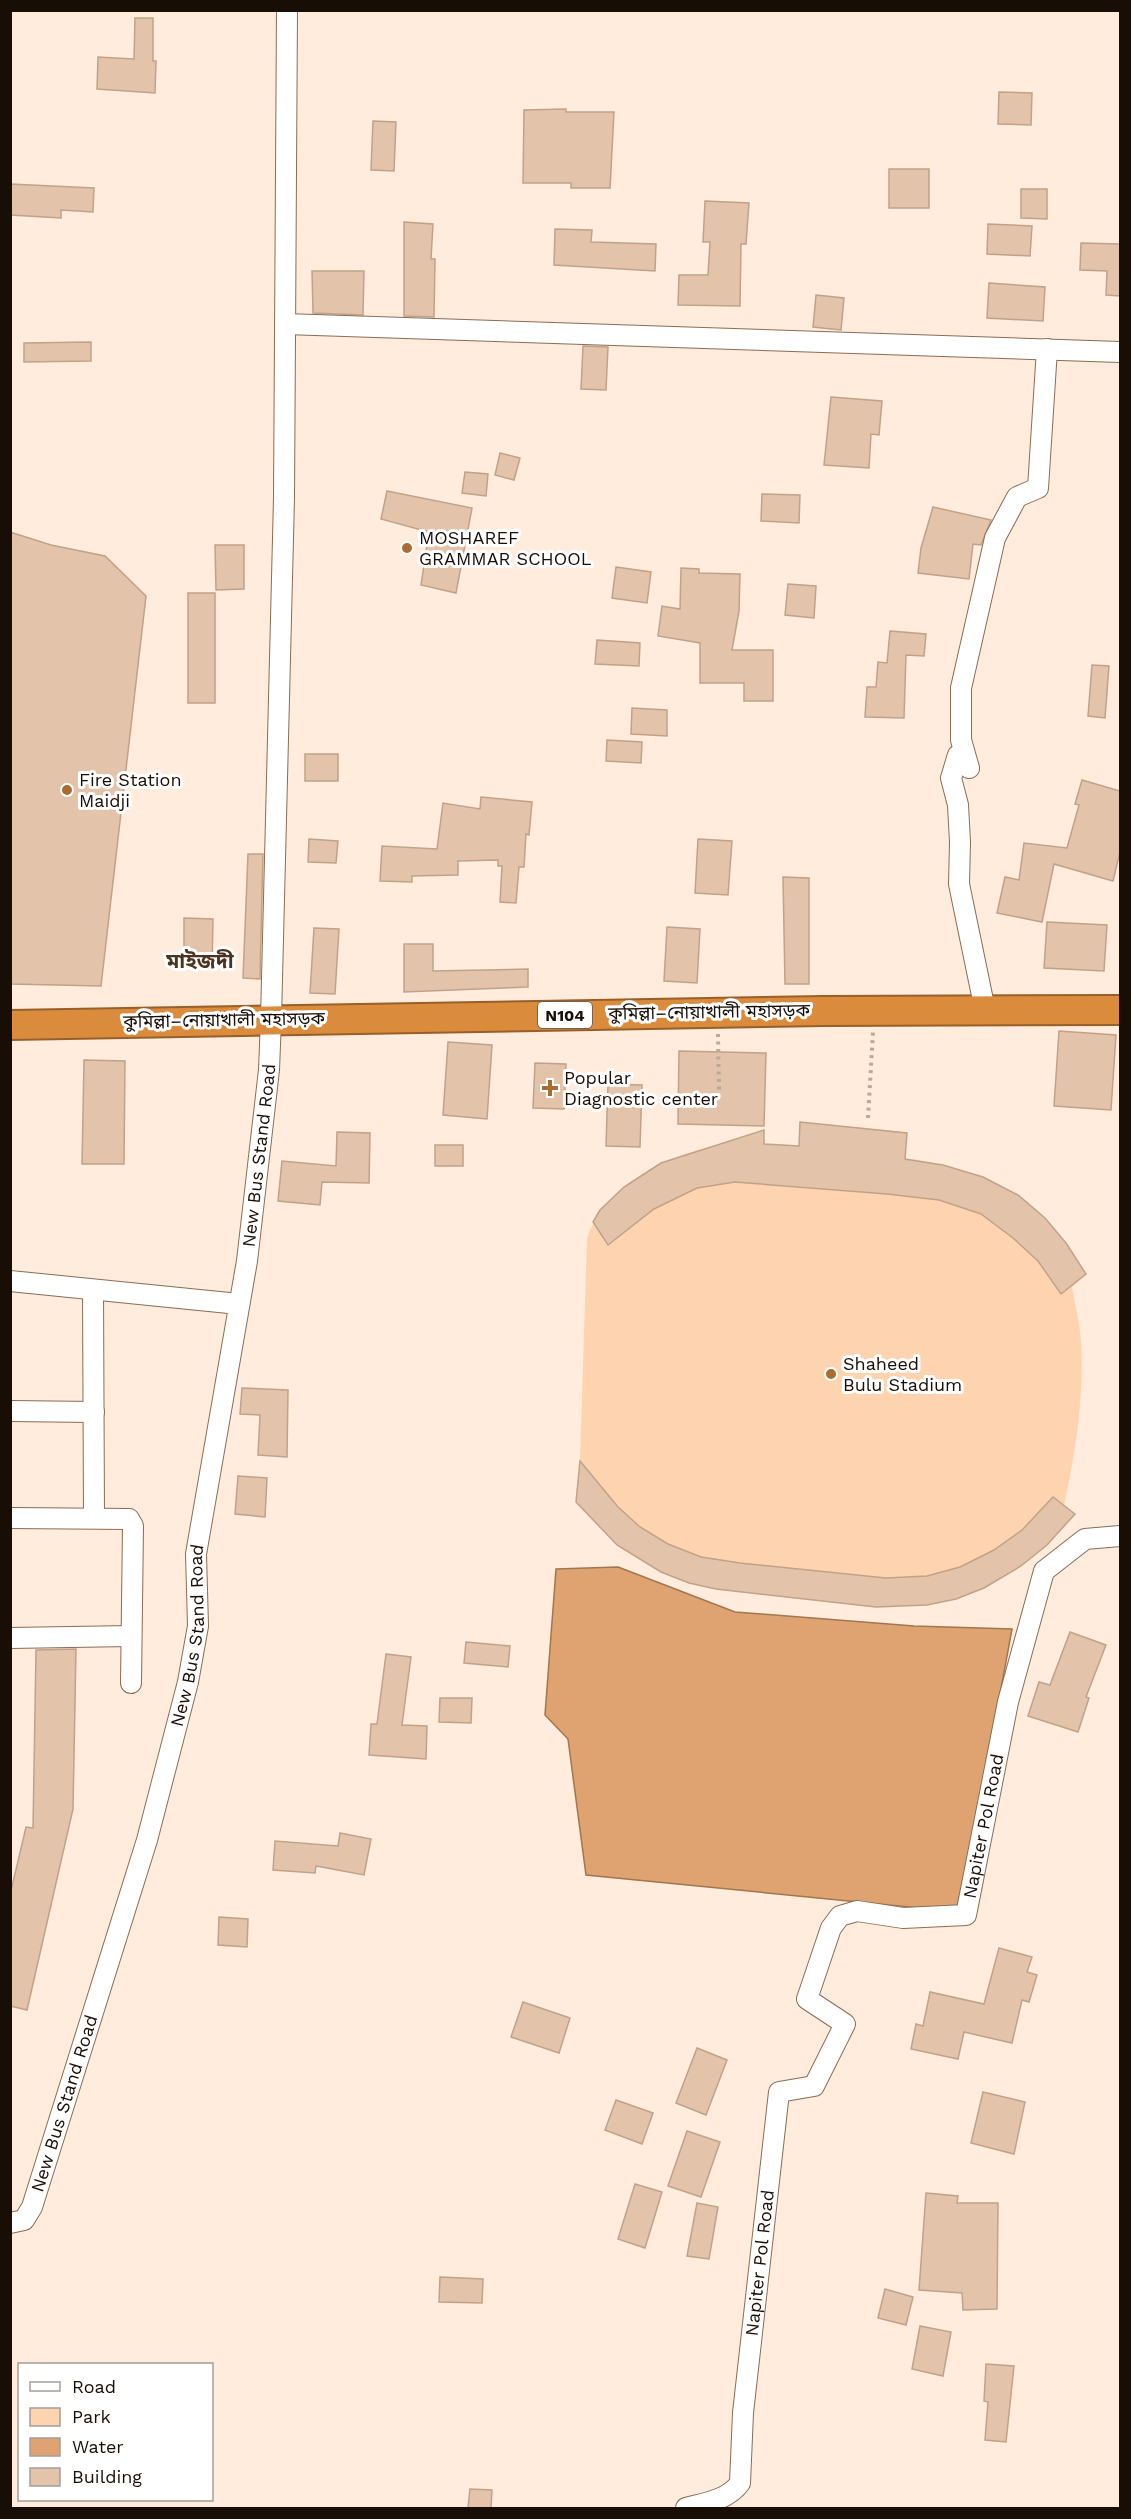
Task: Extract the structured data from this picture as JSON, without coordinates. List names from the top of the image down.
{
  "streets": {
    "highway": ["কুমিল্লা–নোয়াখালী মহাসড়ক", "N104"],
    "street": ["New Bus Stand Road", "Napiter Pol Road"]
  },
  "crossings": [
    ["কুমিল্লা–নোয়াখালী মহাসড়ক", "New Bus Stand Road"]
  ],
  "districts": ["মাইজদী"],
  "places": {
    "other": ["MOSHAREF GRAMMAR SCHOOL", "Fire Station Maidji", "Shaheed Bulu Stadium"],
    "health": ["Popular Diagnostic center"]
  },
  "legend": [
    "Road",
    "Park",
    "Water",
    "Building"
  ]
}
